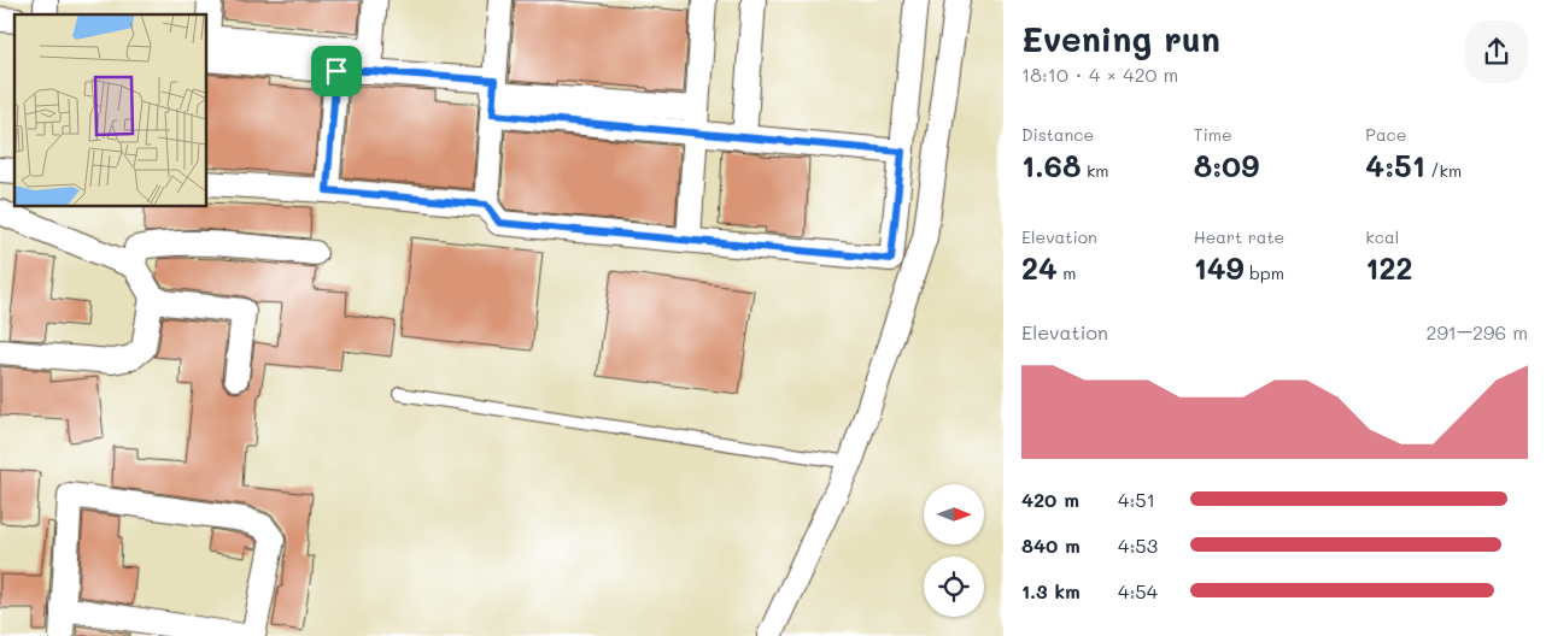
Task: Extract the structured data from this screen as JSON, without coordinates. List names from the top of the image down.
{
  "north": "right",
  "page": {
    "heading": ["Evening run", "18:10 · 4 × 420 m"],
    "stats": [
      ["Distance", "1.68 km"],
      ["Time", "8:09"],
      ["Pace", "4:51 /km"],
      ["Elevation", "24 m"],
      ["Heart rate", "149 bpm"],
      ["kcal", "122"]
    ],
    "chart": ["Elevation", "291–296 m"],
    "list": [
      {
        "name": "420 m",
        "note": "4:51"
      },
      {
        "name": "840 m",
        "note": "4:53"
      },
      {
        "name": "1.3 km",
        "note": "4:54"
      }
    ]
  }
}
